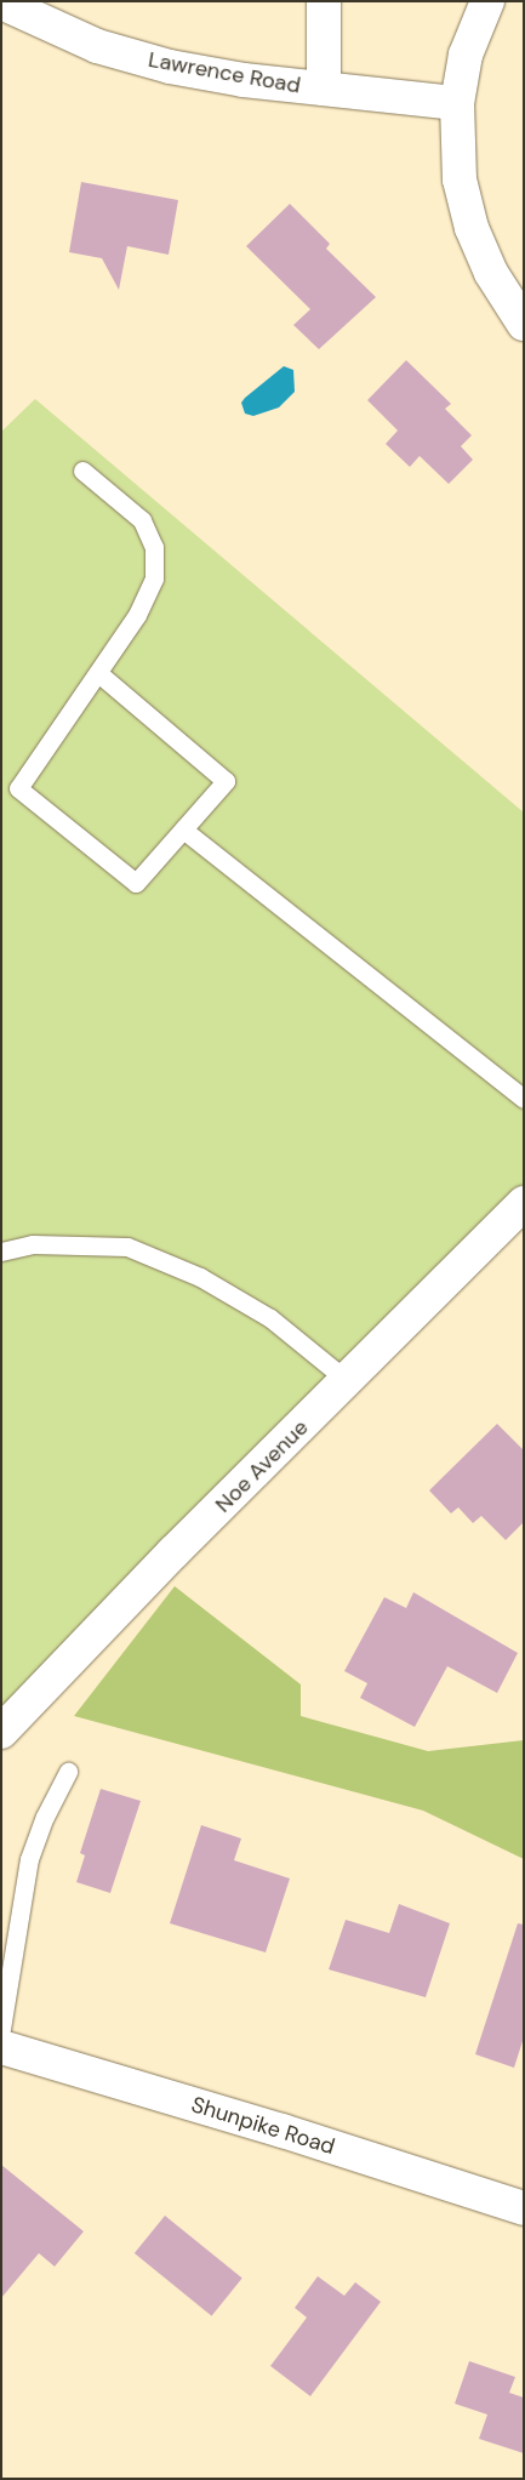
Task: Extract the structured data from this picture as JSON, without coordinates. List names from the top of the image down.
{
  "streets": {
    "street": ["Lawrence Road", "Noe Avenue", "Shunpike Road"]
  }
}
